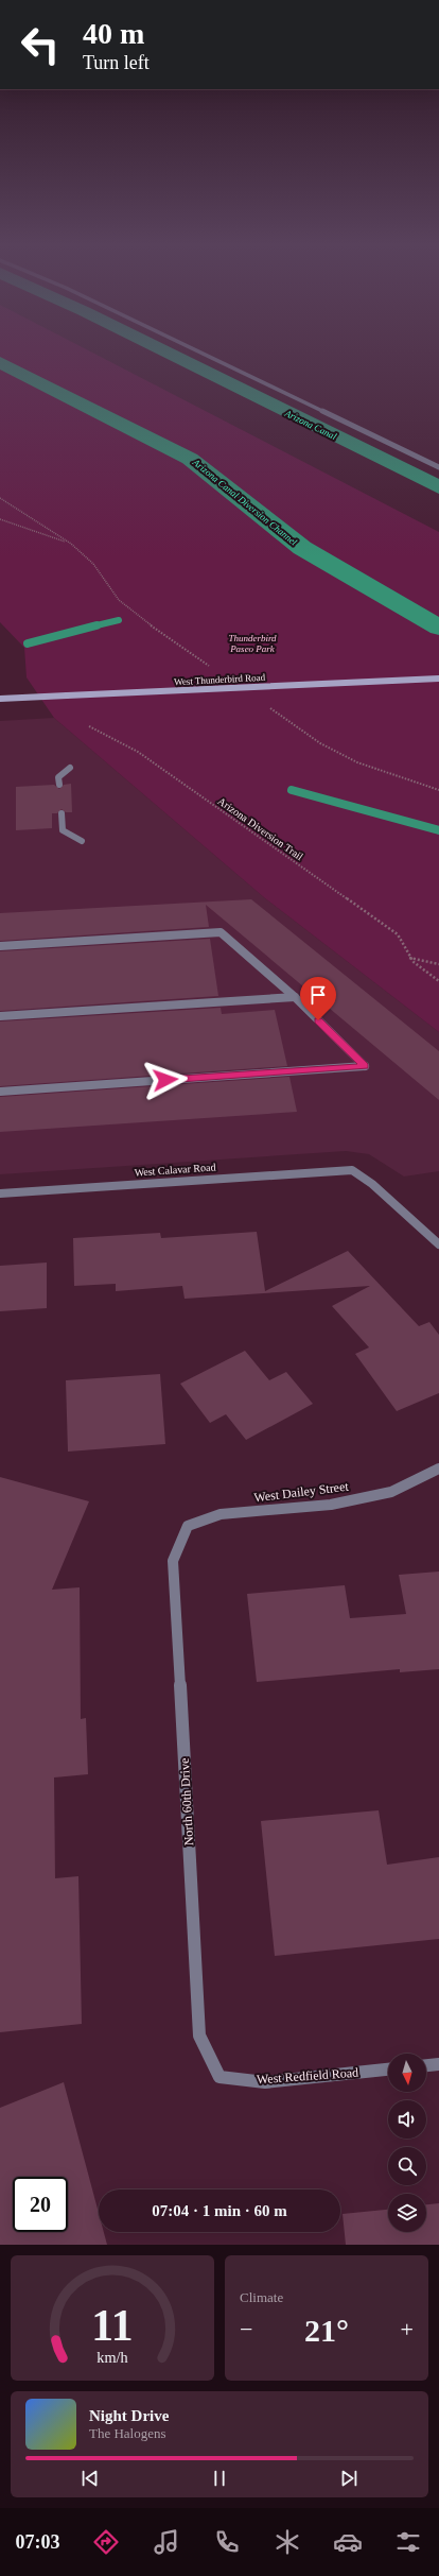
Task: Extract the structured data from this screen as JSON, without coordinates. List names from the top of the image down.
{
  "streets": {
    "main road": ["West Thunderbird Road"],
    "street": [
      "West Calavar Road",
      "West Dailey Street",
      "North 60th Drive",
      "West Redfield Road"
    ],
    "path": ["Arizona Diversion Trail"]
  },
  "crossings": [
    ["West Dailey Street", "North 60th Drive"],
    ["North 60th Drive", "West Redfield Road"]
  ],
  "water": ["Arizona Canal", "Arizona Canal Diversion Channel"],
  "parks": ["Thunderbird Paseo Park"],
  "north": "bottom",
  "page": {
    "turn": ["40 m", "Turn left"],
    "limit": "20",
    "trip": "07:04 · 1 min · 60 m",
    "tile": "Climate",
    "heat": ["−", "21°", "+"],
    "song": ["Night Drive", "The Halogens"],
    "tabs": "07:03",
    "gauge": ["11", "km/h"]
  }
}
